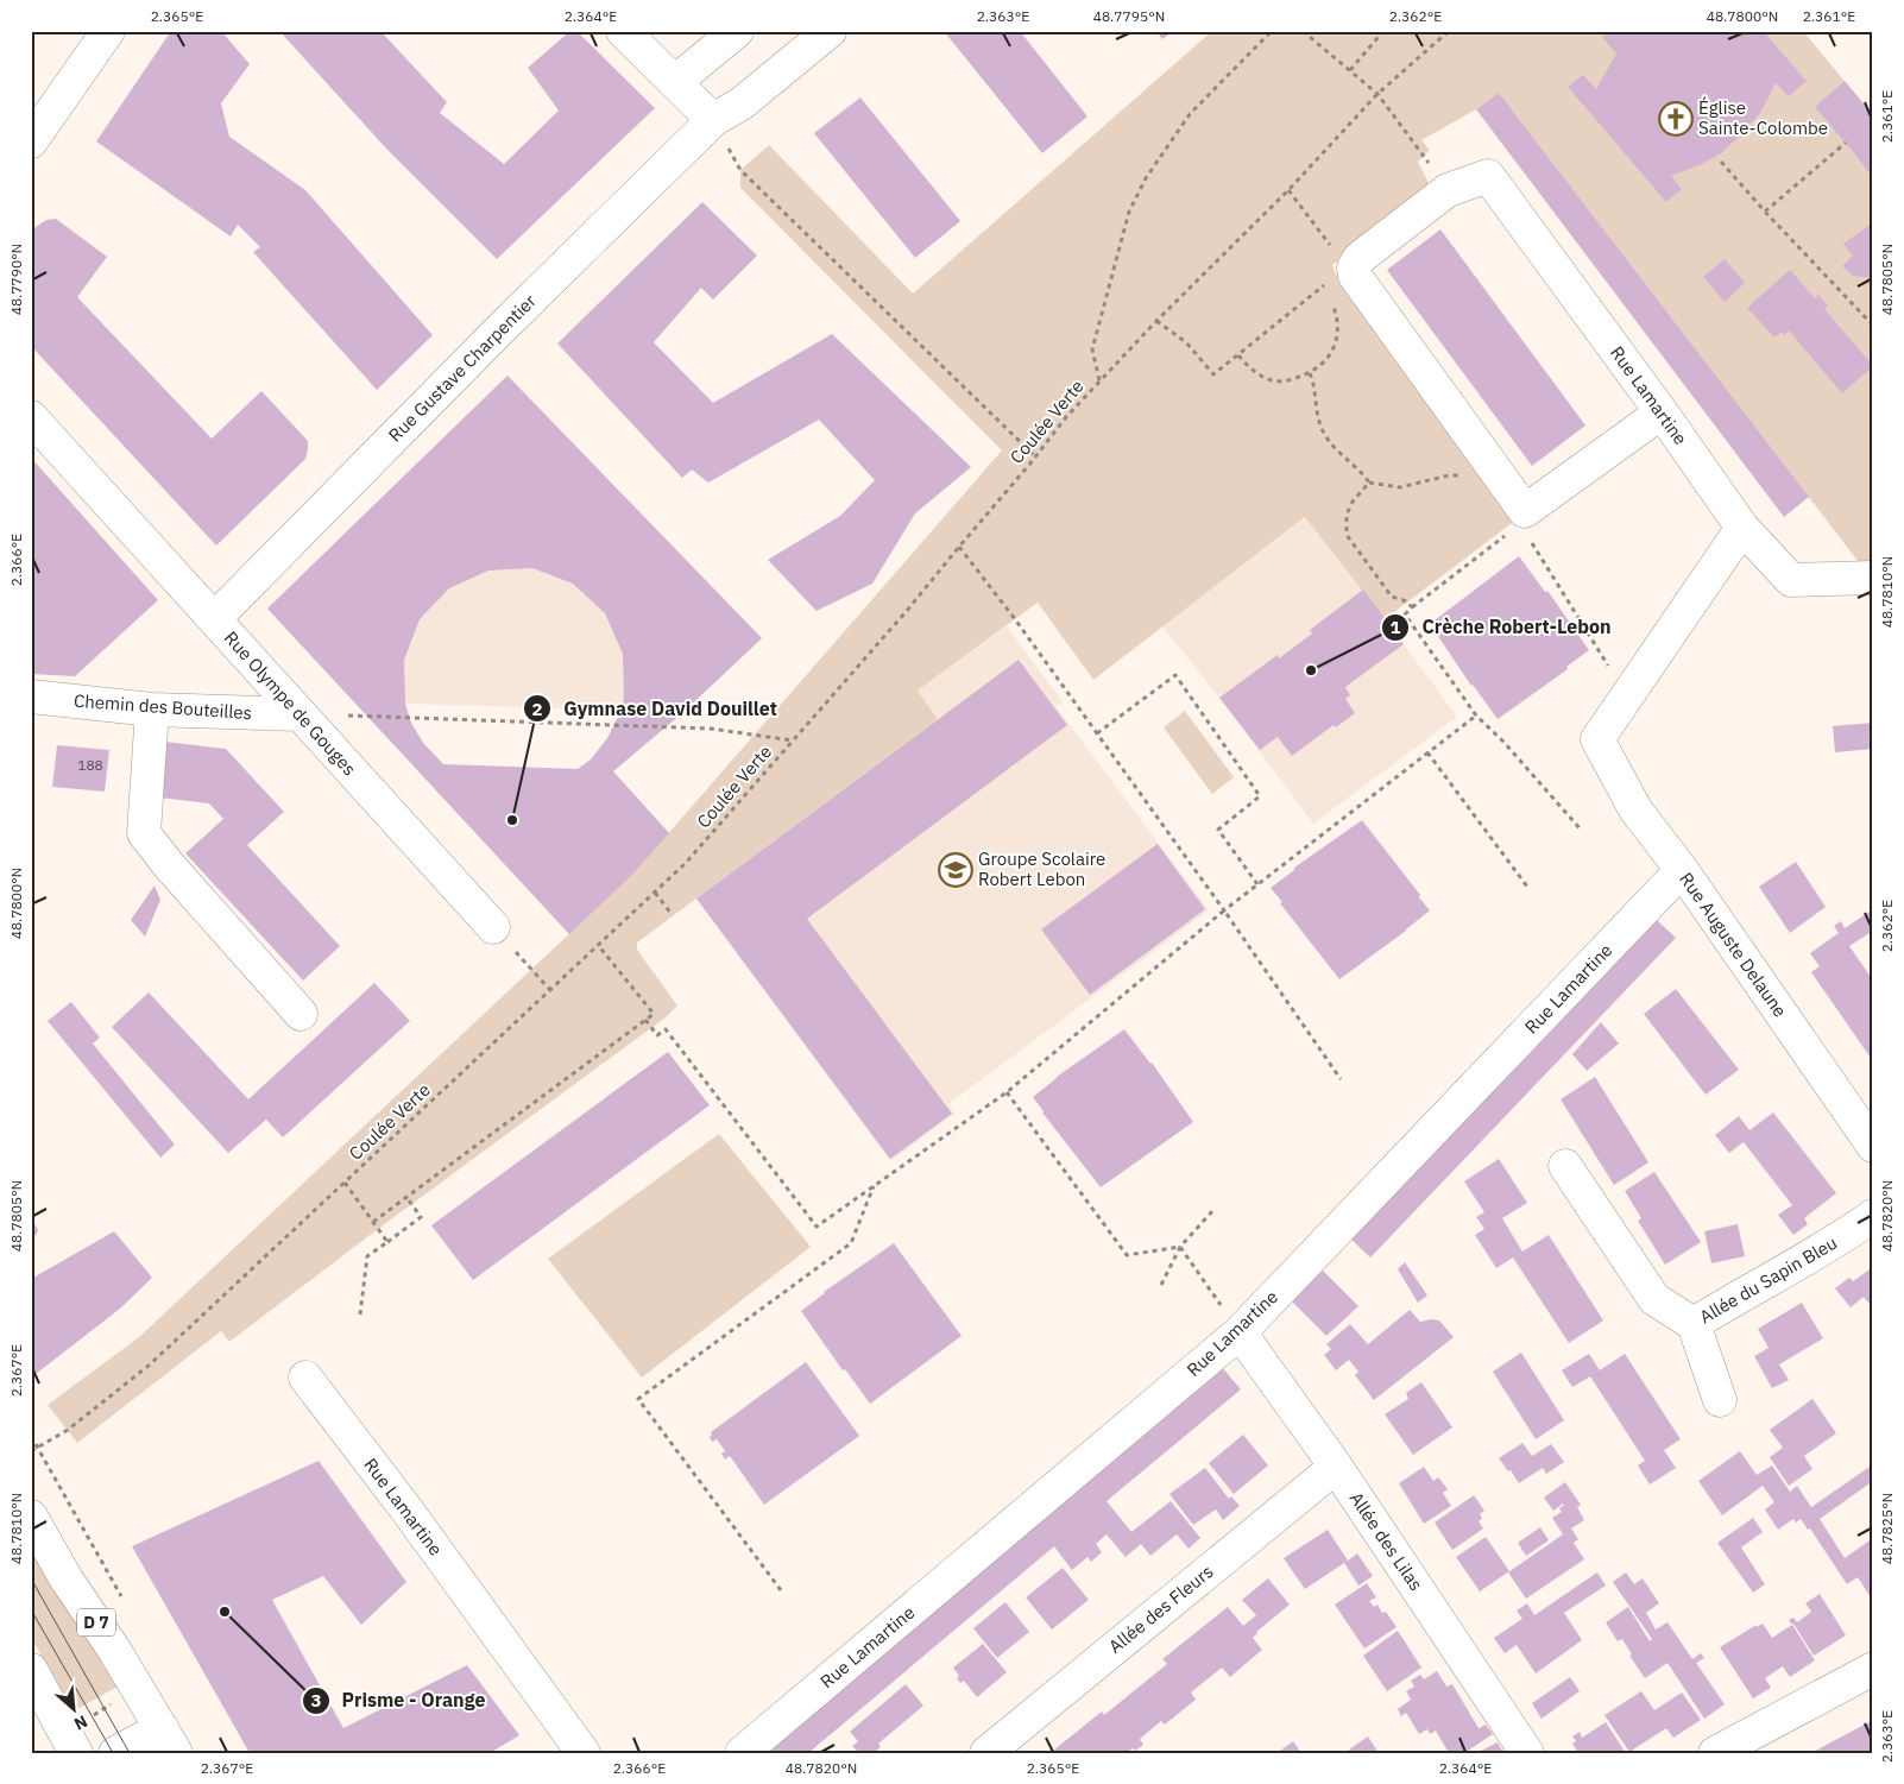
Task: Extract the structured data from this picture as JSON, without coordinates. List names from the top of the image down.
{
  "streets": {
    "street": [
      "Rue Gustave Charpentier",
      "Rue Lamartine",
      "Rue Olympe de Gouges",
      "Chemin des Bouteilles",
      "Rue Auguste Delaune",
      "Allée du Sapin Bleu",
      "Allée des Lilas",
      "Allée des Fleurs",
      "D 7"
    ],
    "path": ["Coulée Verte"]
  },
  "crossings": [
    ["Rue Gustave Charpentier", "Rue Olympe de Gouges"],
    ["Rue Lamartine", "Rue Auguste Delaune"],
    ["Rue Lamartine", "Allée des Lilas"],
    ["Rue Olympe de Gouges", "Chemin des Bouteilles"],
    ["Allée des Lilas", "Allée des Fleurs"]
  ],
  "places": {
    "church": ["Église Sainte-Colombe"],
    "other": ["Crèche Robert-Lebon", "Gymnase David Douillet", "Prisme - Orange"],
    "school or university": ["Groupe Scolaire Robert Lebon"]
  },
  "house_numbers": ["188"],
  "north": "bottom right",
  "coordinates": [
    "2.365°E",
    "2.364°E",
    "2.363°E",
    "48.7795°N",
    "2.362°E",
    "48.7800°N",
    "2.361°E",
    "48.7790°N",
    "48.7805°N",
    "2.366°E",
    "48.7810°N",
    "48.7820°N",
    "2.367°E",
    "48.7825°N"
  ]
}
